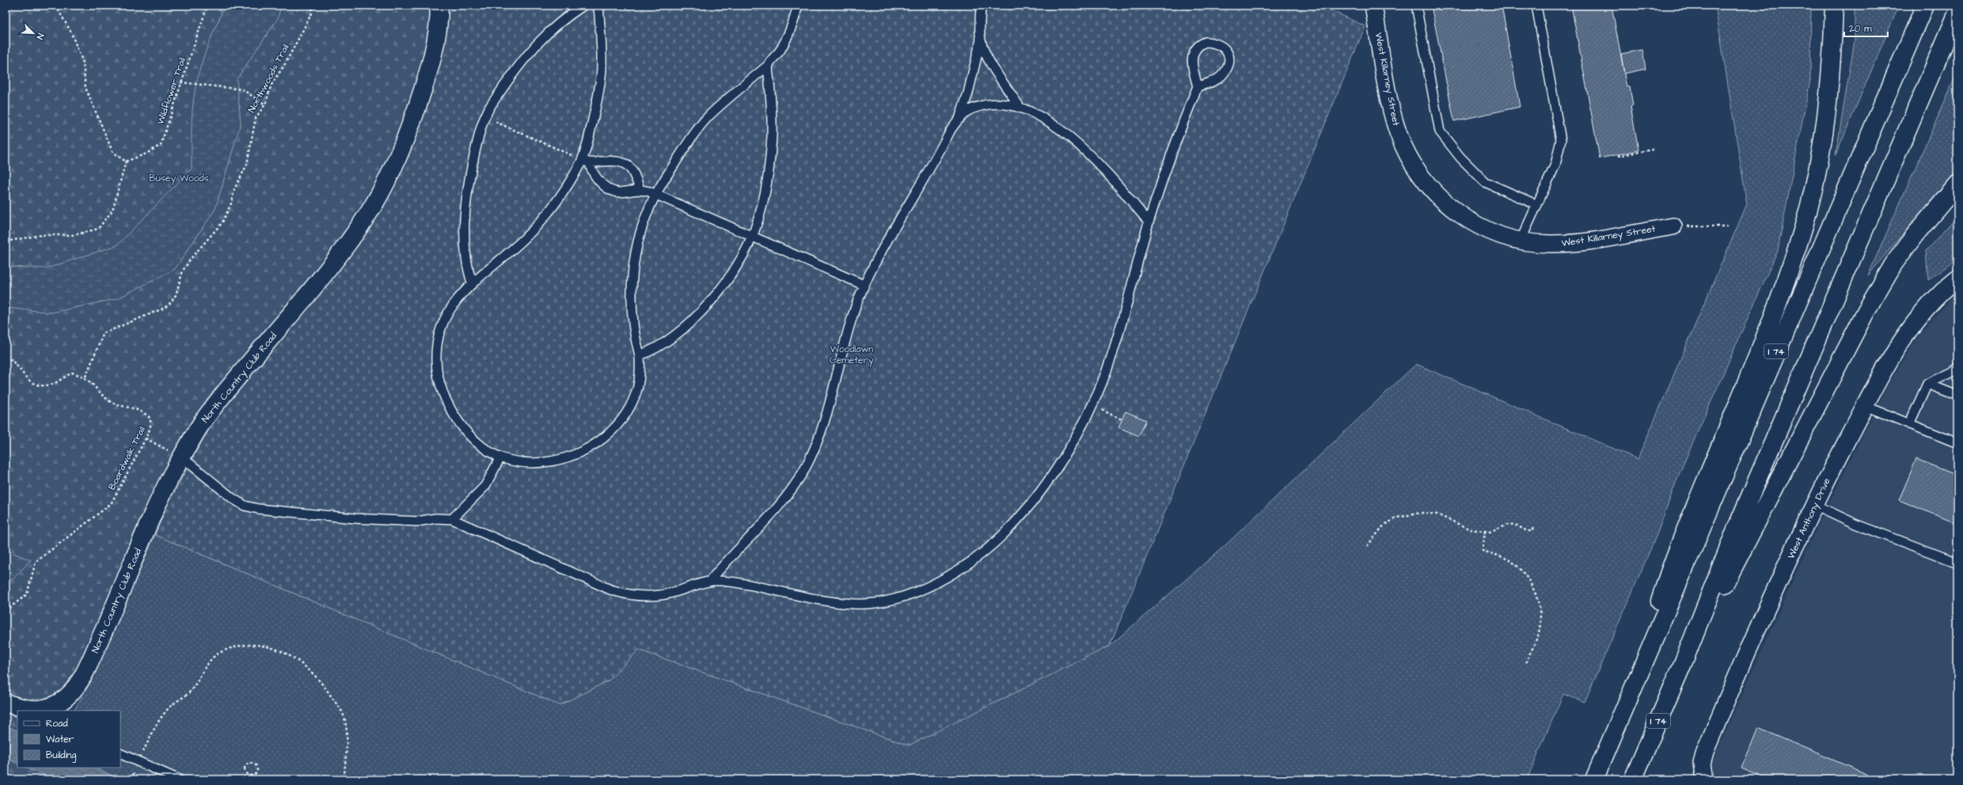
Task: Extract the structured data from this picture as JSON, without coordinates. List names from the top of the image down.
{
  "streets": {
    "main road": ["I 74", "North Country Club Road"],
    "street": ["West Killarney Street", "West Anthony Drive"],
    "path": ["Northwoods Trail", "Wildflower Trail", "Boardwalk Trail"]
  },
  "crossings": [
    ["Northwoods Trail", "Boardwalk Trail"]
  ],
  "parks": ["Busey Woods", "Woodlawn Cemetery"],
  "legend": ["Road", "Water", "Building"],
  "scale_bar": "20 m",
  "north": "bottom right"
}
